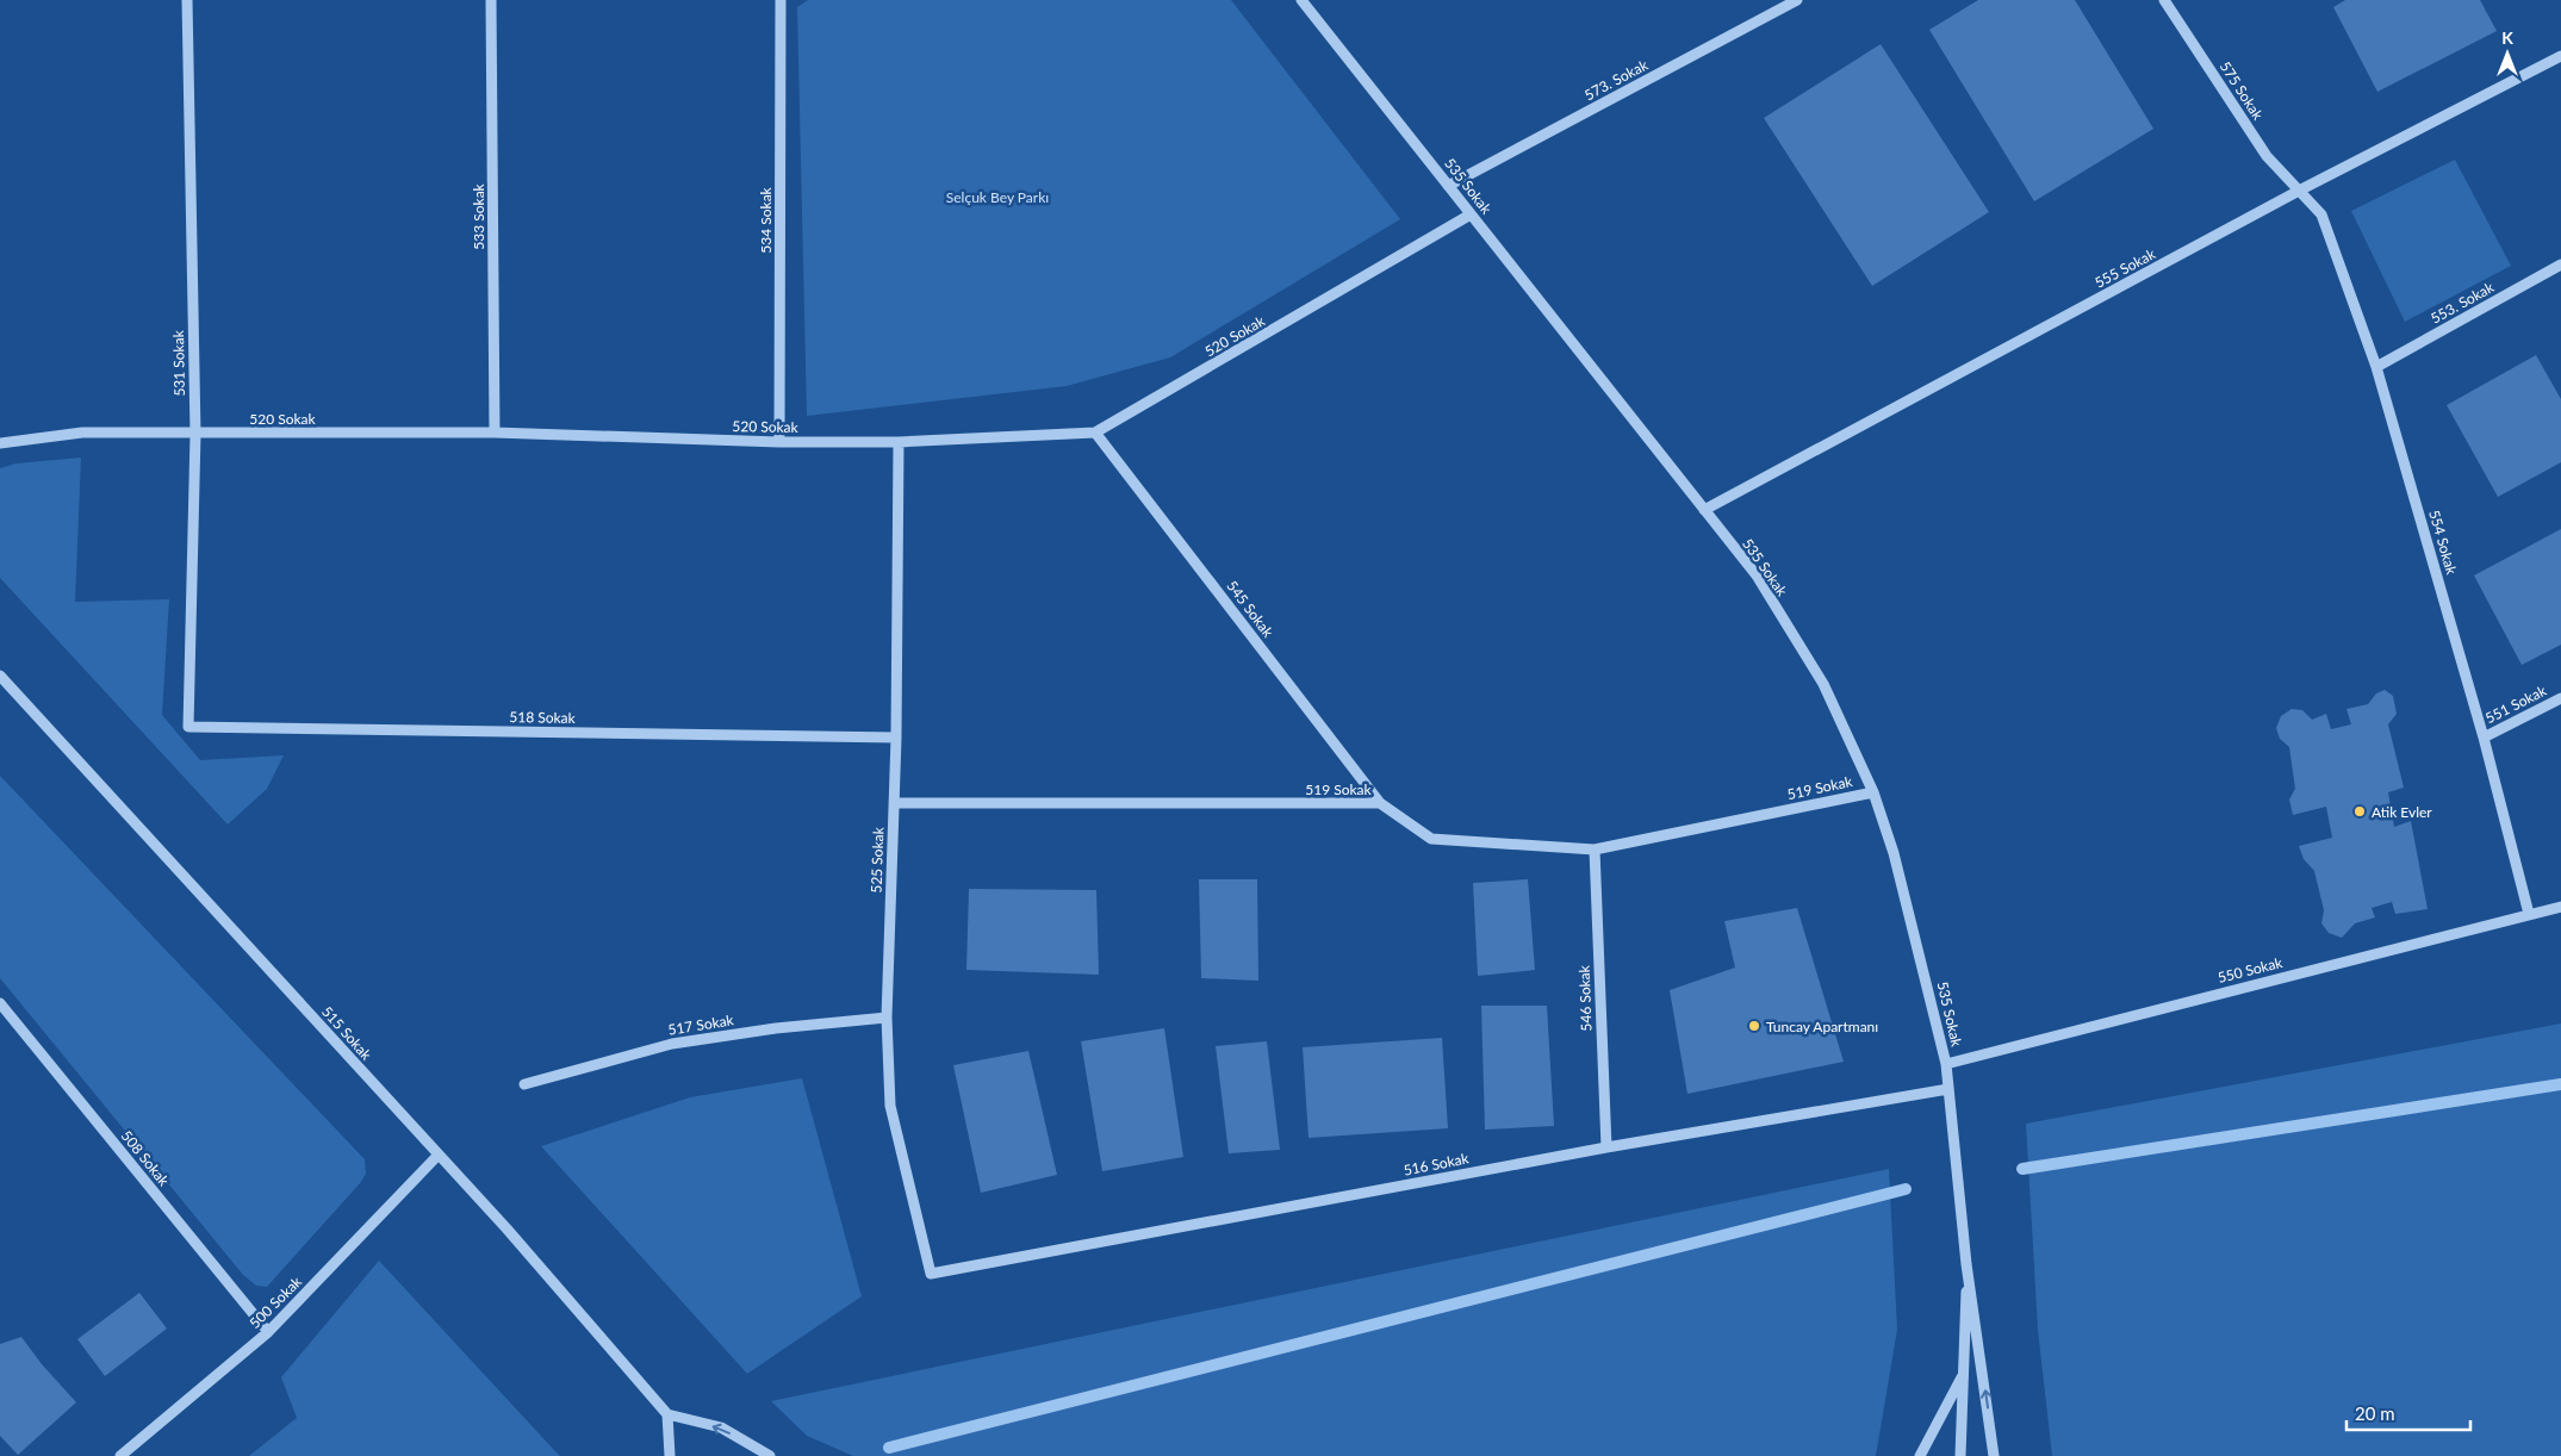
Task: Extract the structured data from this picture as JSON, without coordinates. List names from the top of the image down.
{
  "streets": {
    "street": [
      "573. Sokak",
      "575 Sokak",
      "535 Sokak",
      "533 Sokak",
      "534 Sokak",
      "555 Sokak",
      "553. Sokak",
      "520 Sokak",
      "531 Sokak",
      "554 Sokak",
      "545 Sokak",
      "551 Sokak",
      "518 Sokak",
      "519 Sokak",
      "525 Sokak",
      "550 Sokak",
      "546 Sokak",
      "517 Sokak",
      "515 Sokak",
      "508 Sokak",
      "516 Sokak",
      "500 Sokak"
    ]
  },
  "crossings": [
    ["573. Sokak", "535 Sokak"],
    ["575 Sokak", "555 Sokak"],
    ["575 Sokak", "554 Sokak"],
    ["535 Sokak", "555 Sokak"],
    ["535 Sokak", "520 Sokak"],
    ["535 Sokak", "519 Sokak"],
    ["535 Sokak", "550 Sokak"],
    ["535 Sokak", "516 Sokak"],
    ["533 Sokak", "520 Sokak"],
    ["534 Sokak", "520 Sokak"],
    ["555 Sokak", "554 Sokak"],
    ["553. Sokak", "554 Sokak"],
    ["520 Sokak", "531 Sokak"],
    ["520 Sokak", "545 Sokak"],
    ["520 Sokak", "525 Sokak"],
    ["531 Sokak", "518 Sokak"],
    ["554 Sokak", "551 Sokak"],
    ["554 Sokak", "550 Sokak"],
    ["545 Sokak", "519 Sokak"],
    ["518 Sokak", "525 Sokak"],
    ["519 Sokak", "525 Sokak"],
    ["519 Sokak", "546 Sokak"],
    ["525 Sokak", "517 Sokak"],
    ["525 Sokak", "516 Sokak"],
    ["546 Sokak", "516 Sokak"],
    ["515 Sokak", "500 Sokak"],
    ["508 Sokak", "500 Sokak"]
  ],
  "parks": ["Selçuk Bey Parkı"],
  "places": ["Atik Evler", "Tuncay Apartmanı"],
  "scale_bar": "20 m",
  "north": "top"
}
